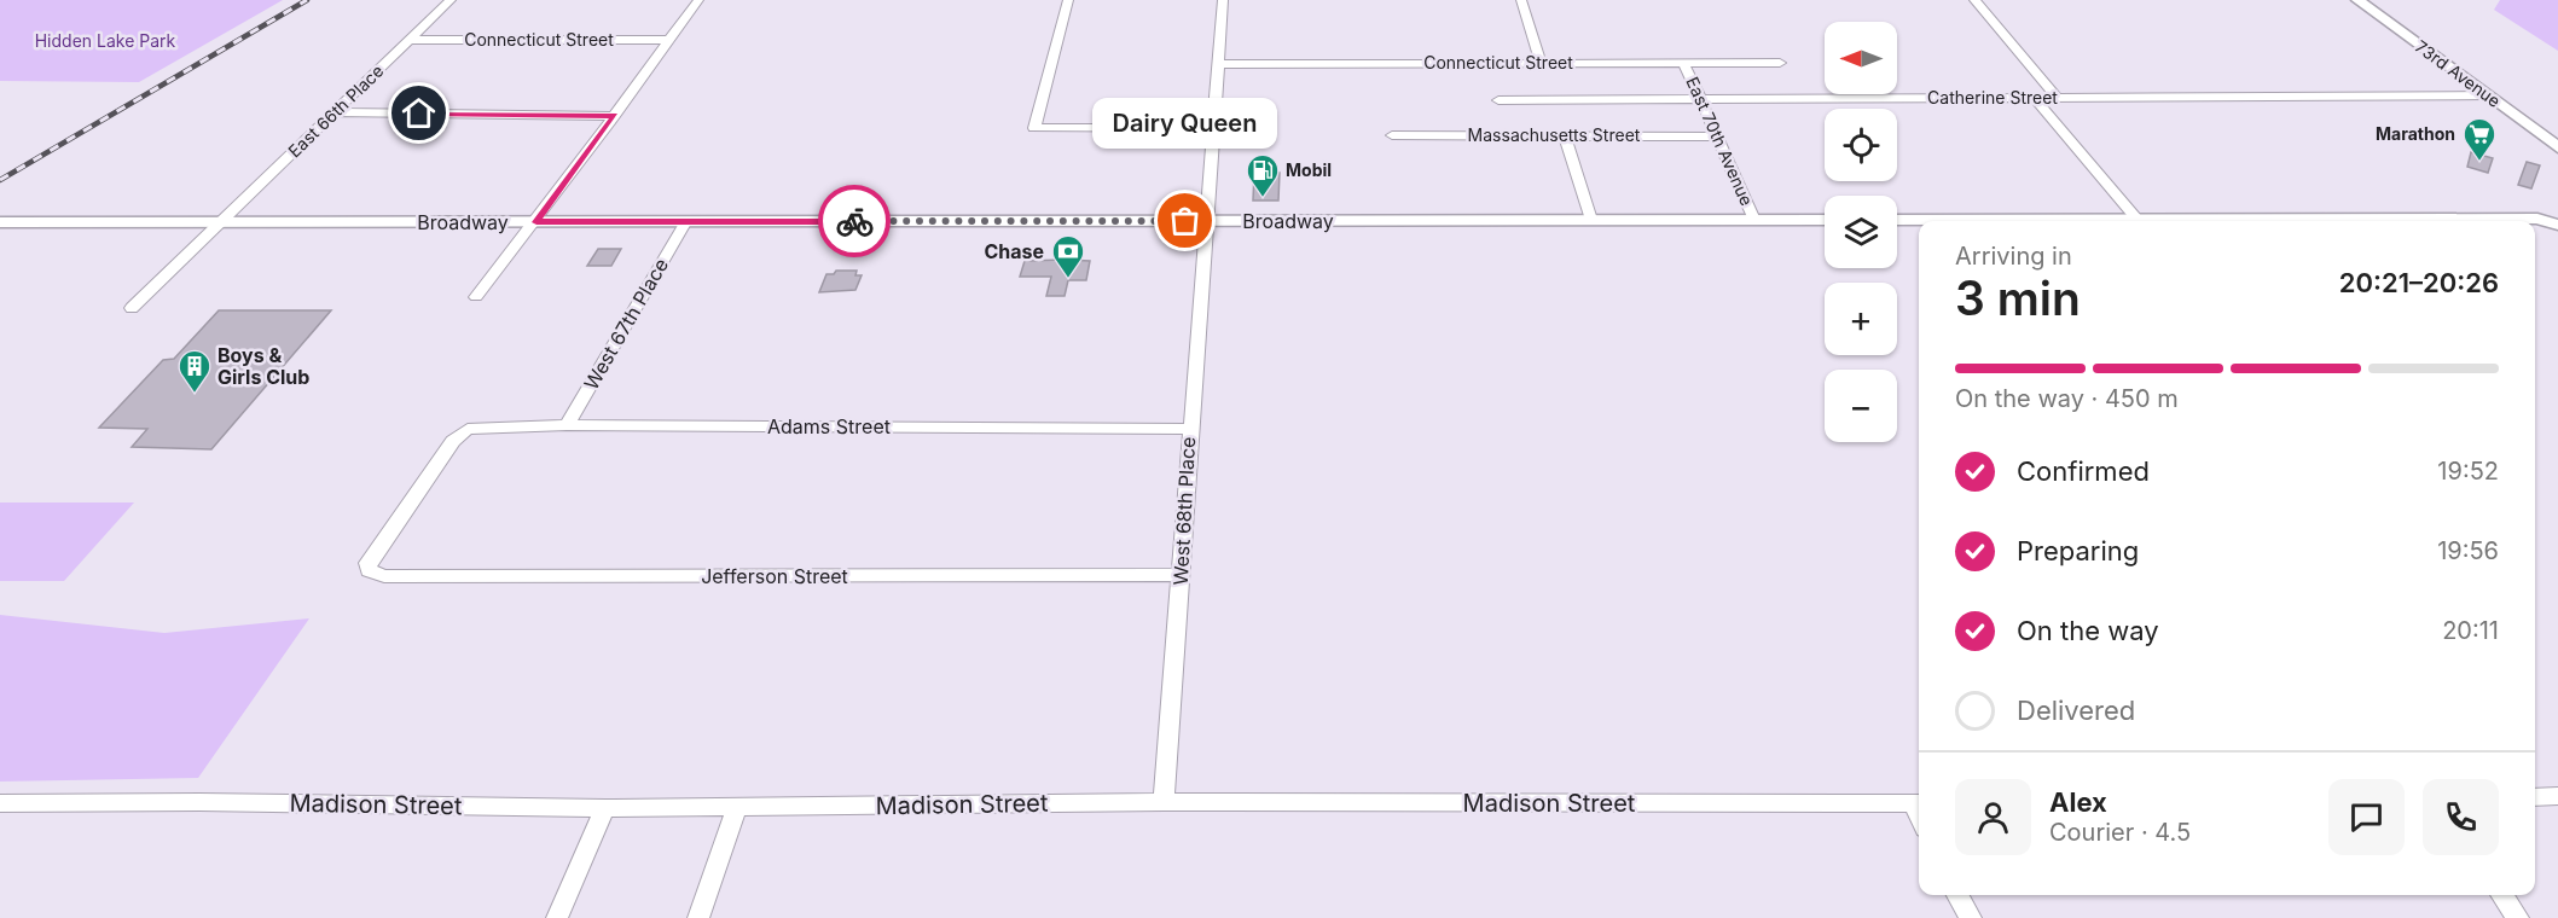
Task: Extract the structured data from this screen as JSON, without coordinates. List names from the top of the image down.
{
  "streets": {
    "main road": ["73rd Avenue", "Broadway"],
    "street": [
      "Connecticut Street",
      "Catherine Street",
      "East 66th Place",
      "Massachusetts Street",
      "East 70th Avenue",
      "West 67th Place",
      "Adams Street",
      "West 68th Place",
      "Jefferson Street",
      "Madison Street"
    ]
  },
  "crossings": [
    ["Connecticut Street", "East 66th Place"],
    ["Connecticut Street", "East 70th Avenue"],
    ["Connecticut Street", "West 68th Place"],
    ["73rd Avenue", "Catherine Street"],
    ["Catherine Street", "East 70th Avenue"],
    ["East 66th Place", "Broadway"],
    ["Massachusetts Street", "East 70th Avenue"],
    ["East 70th Avenue", "Broadway"],
    ["Broadway", "West 67th Place"],
    ["Broadway", "West 68th Place"],
    ["West 67th Place", "Adams Street"],
    ["Adams Street", "West 68th Place"],
    ["Adams Street", "Jefferson Street"],
    ["West 68th Place", "Jefferson Street"],
    ["West 68th Place", "Madison Street"]
  ],
  "parks": ["Hidden Lake Park"],
  "places": {
    "supermarket": ["Marathon"],
    "fuel station": ["Mobil"],
    "other": ["Dairy Queen"],
    "bank": ["Chase"],
    "building": ["Boys & Girls Club"]
  },
  "north": "left",
  "page": {
    "map_buttons": ["+", "−"],
    "bubble": "Dairy Queen",
    "heading": ["3 min", "Arriving in", "20:21–20:26"],
    "panel": ["Alex", "Courier · 4.5"],
    "bar": "On the way · 450 m",
    "list": [
      ["Confirmed", "19:52"],
      ["Preparing", "19:56"],
      ["On the way", "20:11"],
      "Delivered"
    ]
  }
}
